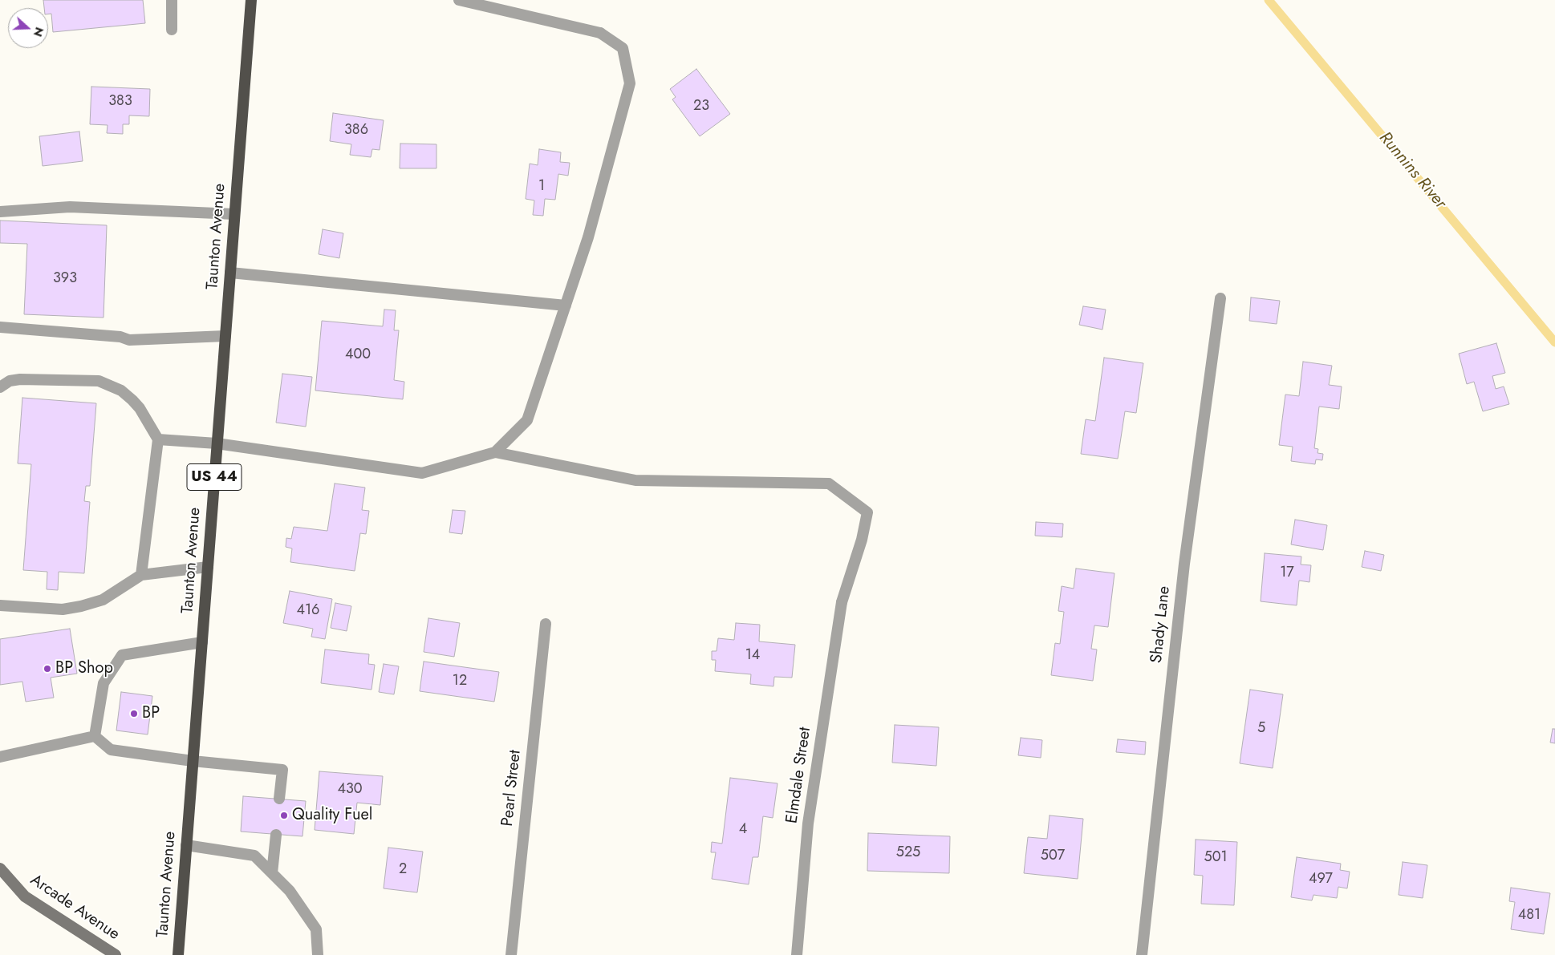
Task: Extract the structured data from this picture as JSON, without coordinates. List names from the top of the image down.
{
  "streets": {
    "highway": ["Taunton Avenue", "US 44"],
    "main road": ["Arcade Avenue"],
    "street": ["Shady Lane", "Elmdale Street", "Pearl Street"]
  },
  "water": ["Runnins River"],
  "places": ["BP Shop", "BP", "Quality Fuel"],
  "house_numbers": [
    "383",
    "23",
    "386",
    "1",
    "393",
    "400",
    "17",
    "416",
    "14",
    "12",
    "5",
    "430",
    "4",
    "525",
    "507",
    "501",
    "2",
    "497",
    "481"
  ],
  "north": "right"
}
